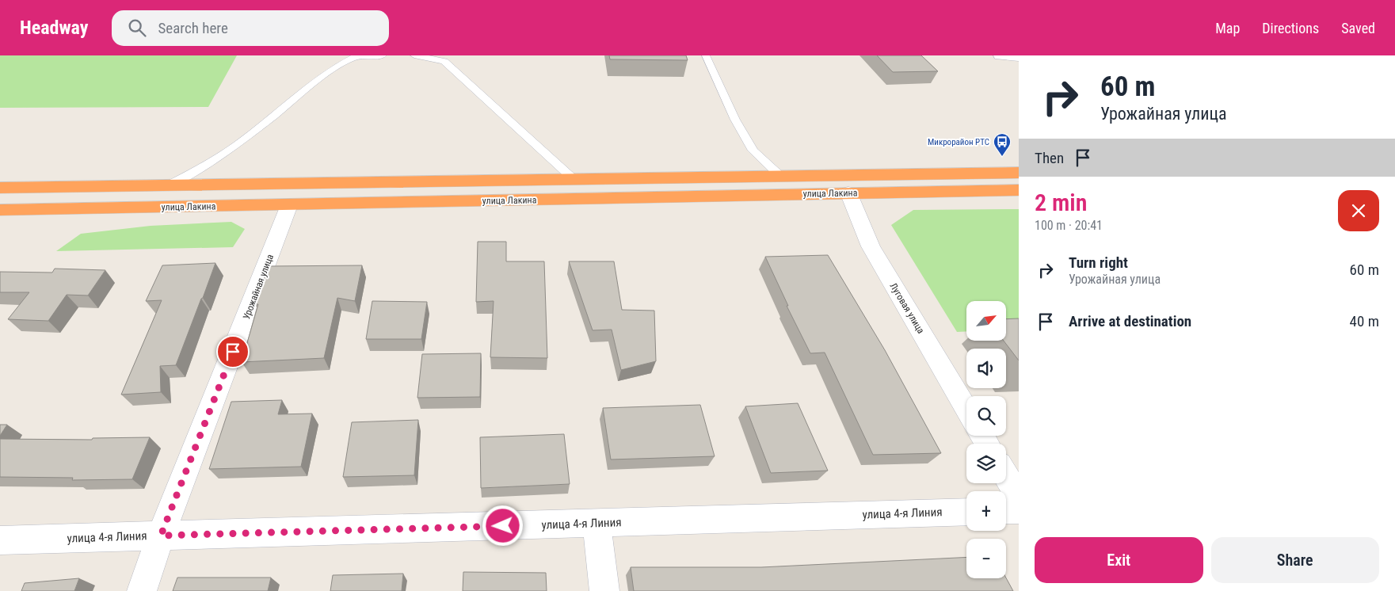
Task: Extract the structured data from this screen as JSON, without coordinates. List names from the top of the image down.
{
  "streets": {
    "highway": ["улица Лакина"],
    "street": ["Урожайная улица", "Луговая улица", "улица 4-я Линия"]
  },
  "crossings": [
    ["улица Лакина", "Урожайная улица"],
    ["улица Лакина", "Луговая улица"],
    ["Урожайная улица", "улица 4-я Линия"]
  ],
  "places": {
    "bus stop": ["Микрорайон РТС"]
  },
  "north": "top right",
  "page": {
    "header": "Headway",
    "search": "Search here",
    "nav": ["Map", "Directions", "Saved"],
    "turn": ["60 m", "Урожайная улица"],
    "then": "Then",
    "heading": ["2 min", "100 m · 20:41"],
    "list": [
      {
        "name": "Turn right",
        "note": "Урожайная улица",
        "value": "60 m"
      },
      {
        "name": "Arrive at destination",
        "value": "40 m"
      }
    ],
    "map_buttons": ["+", "−"],
    "buttons": ["Exit", "Share"]
  }
}
